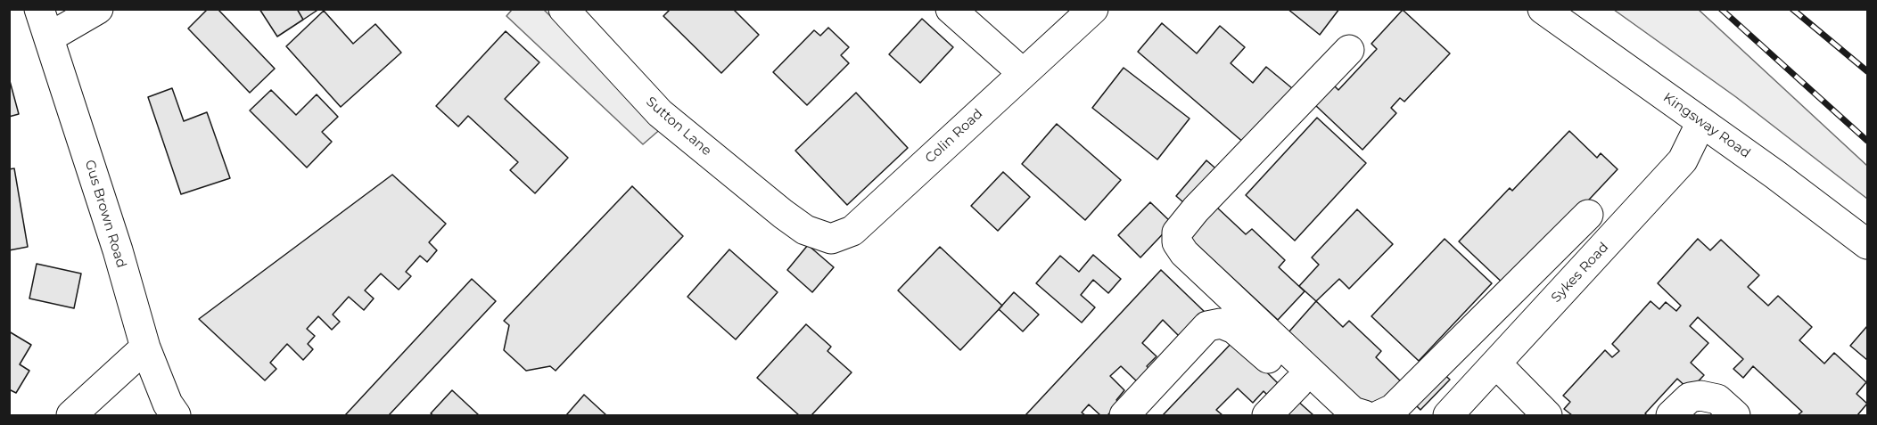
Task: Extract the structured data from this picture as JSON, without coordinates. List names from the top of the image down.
{
  "streets": {
    "street": [
      "Kingsway Road",
      "Sutton Lane",
      "Colin Road",
      "Gus Brown Road",
      "Sykes Road"
    ]
  },
  "crossings": [
    ["Kingsway Road", "Sykes Road"],
    ["Sutton Lane", "Colin Road"]
  ]
}
